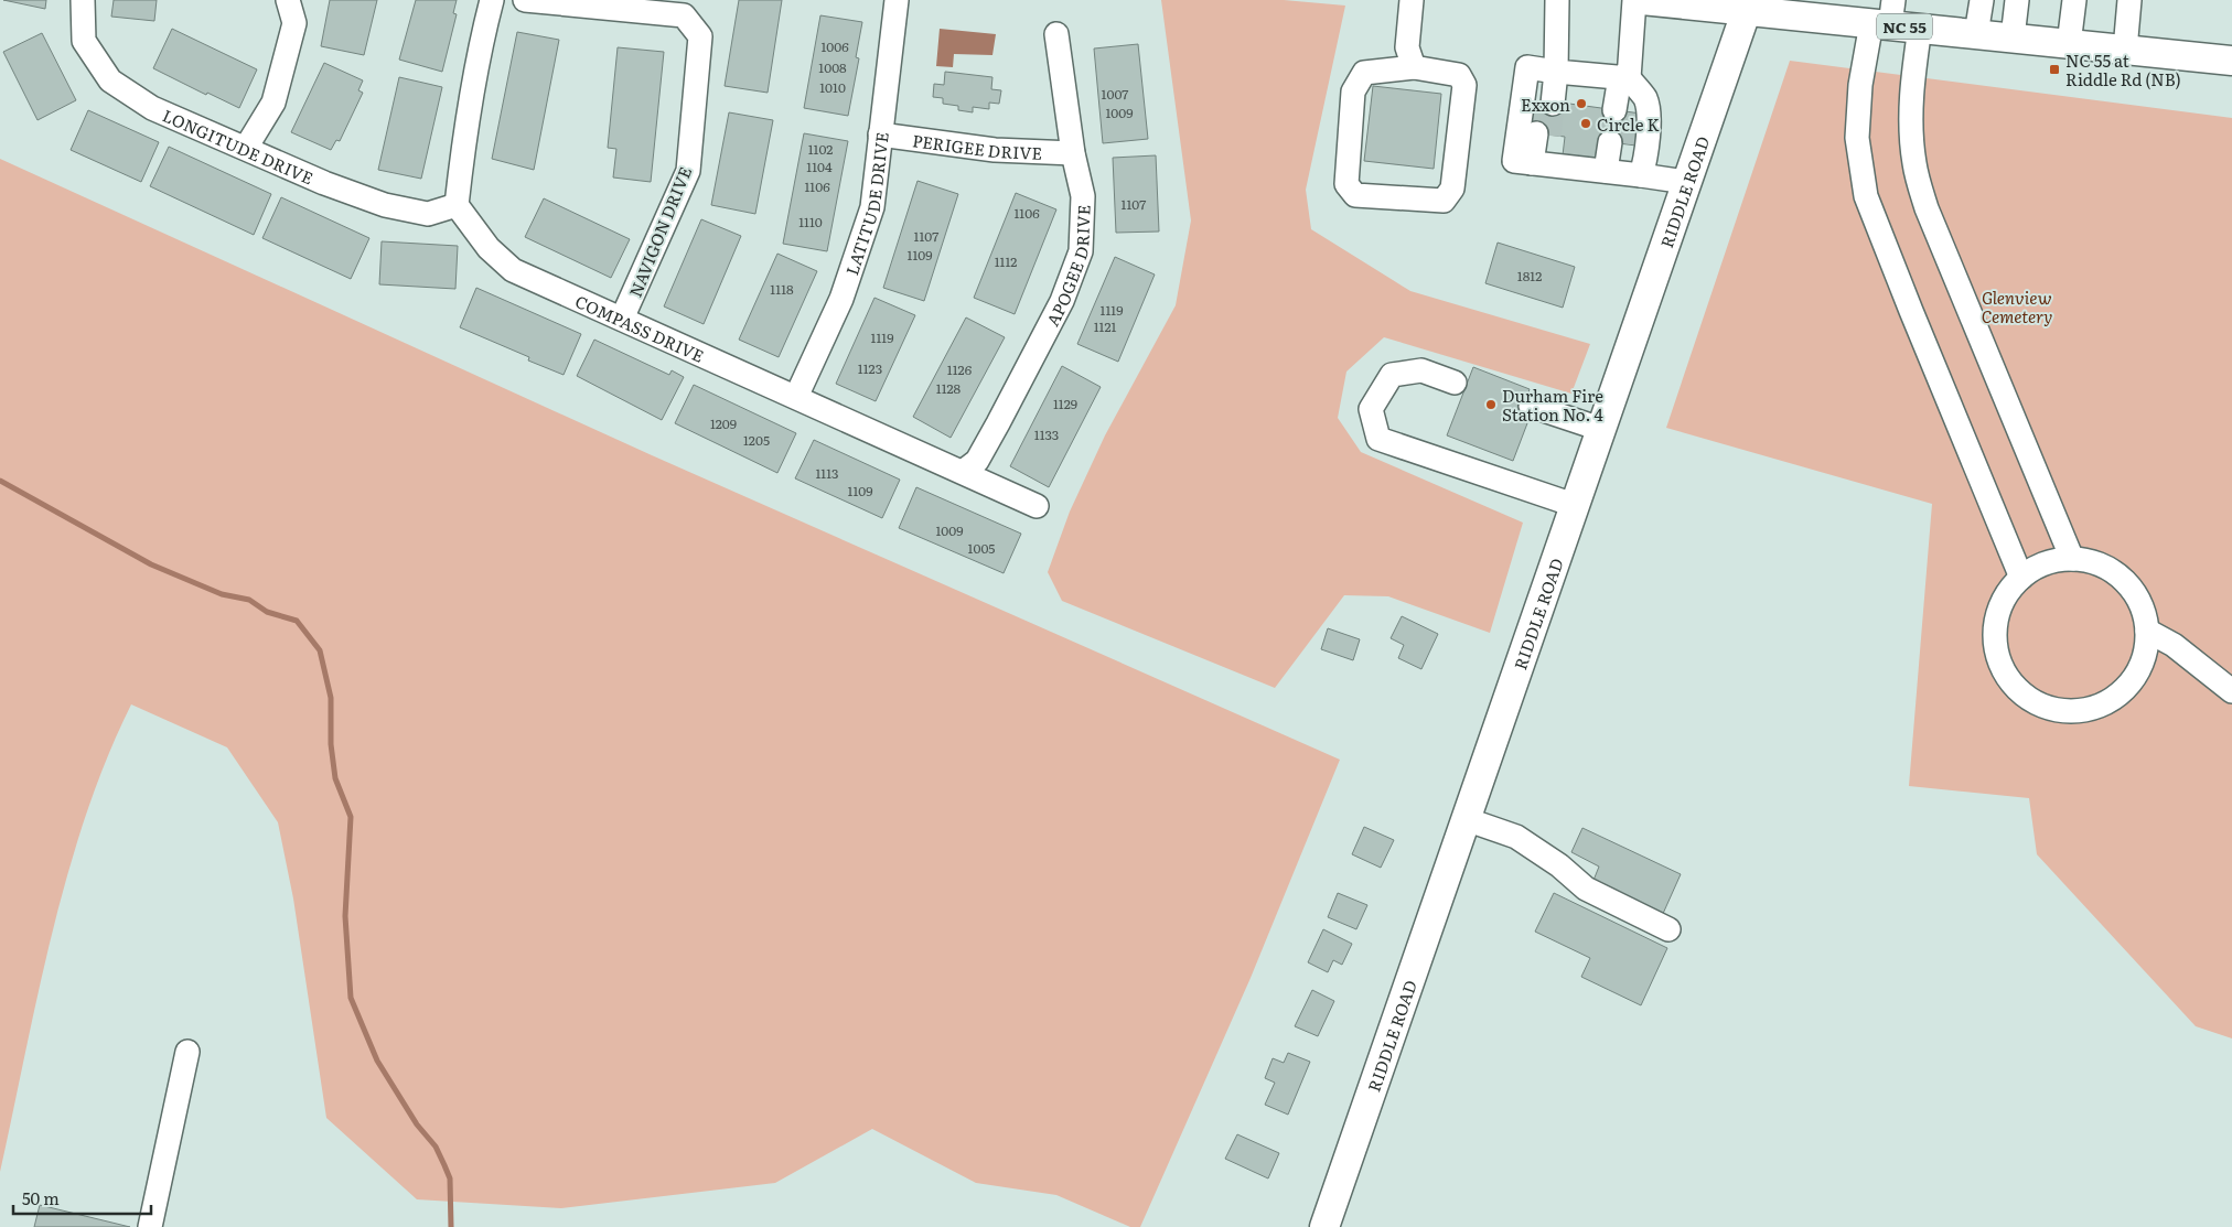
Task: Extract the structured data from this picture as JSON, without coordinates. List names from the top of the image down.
{
  "streets": {
    "main road": ["NC 55", "RIDDLE ROAD"],
    "street": [
      "LONGITUDE DRIVE",
      "PERIGEE DRIVE",
      "LATITUDE DRIVE",
      "NAVIGON DRIVE",
      "APOGEE DRIVE",
      "COMPASS DRIVE"
    ]
  },
  "crossings": [
    ["NC 55", "RIDDLE ROAD"],
    ["LONGITUDE DRIVE", "COMPASS DRIVE"],
    ["PERIGEE DRIVE", "LATITUDE DRIVE"],
    ["PERIGEE DRIVE", "APOGEE DRIVE"],
    ["LATITUDE DRIVE", "COMPASS DRIVE"],
    ["NAVIGON DRIVE", "COMPASS DRIVE"],
    ["APOGEE DRIVE", "COMPASS DRIVE"]
  ],
  "parks": ["Glenview Cemetery"],
  "places": {
    "transit": ["NC 55 at Riddle Rd (NB)"],
    "other": ["Exxon", "Circle K", "Durham Fire Station No. 4"]
  },
  "house_numbers": [
    "1006",
    "1008",
    "1010",
    "1007",
    "1009",
    "1102",
    "1104",
    "1106",
    "1107",
    "1106",
    "1110",
    "1107",
    "1109",
    "1112",
    "1812",
    "1118",
    "1119",
    "1121",
    "1119",
    "1123",
    "1126",
    "1128",
    "1129",
    "1209",
    "1133",
    "1205",
    "1113",
    "1109",
    "1009",
    "1005"
  ],
  "scale_bar": "50 m"
}
